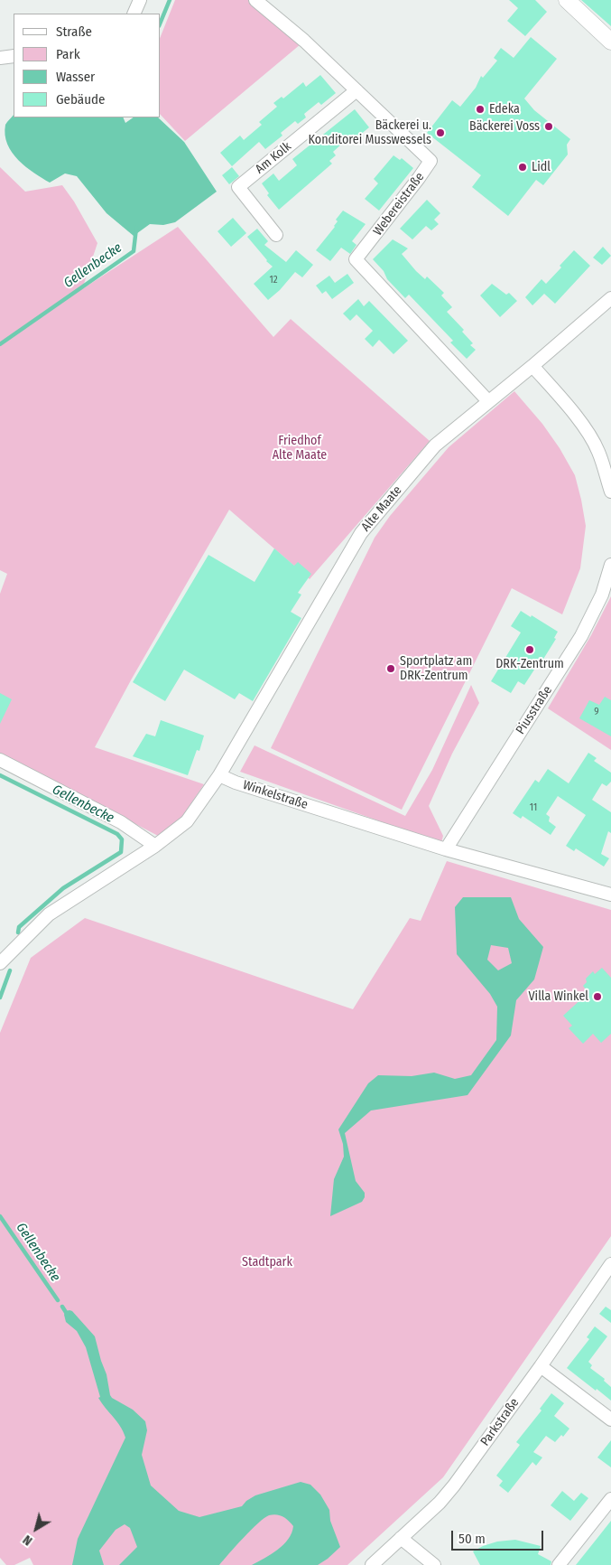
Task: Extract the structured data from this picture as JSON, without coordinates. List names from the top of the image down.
{
  "streets": {
    "street": [
      "Am Kolk",
      "Webereistraße",
      "Alte Maate",
      "Piusstraße",
      "Winkelstraße",
      "Parkstraße"
    ]
  },
  "crossings": [
    ["Am Kolk", "Webereistraße"],
    ["Webereistraße", "Alte Maate"],
    ["Alte Maate", "Winkelstraße"],
    ["Piusstraße", "Winkelstraße"]
  ],
  "water": ["Gellenbecke"],
  "parks": ["Friedhof Alte Maate", "Stadtpark"],
  "places": [
    "Edeka",
    "Bäckerei Voss",
    "Bäckerei u. Konditorei Musswessels",
    "Lidl",
    "DRK-Zentrum",
    "Sportplatz am DRK-Zentrum",
    "Villa Winkel"
  ],
  "house_numbers": ["12", "9", "11"],
  "legend": [
    "Straße",
    "Park",
    "Wasser",
    "Gebäude"
  ],
  "scale_bar": "50 m",
  "north": "bottom left"
}
